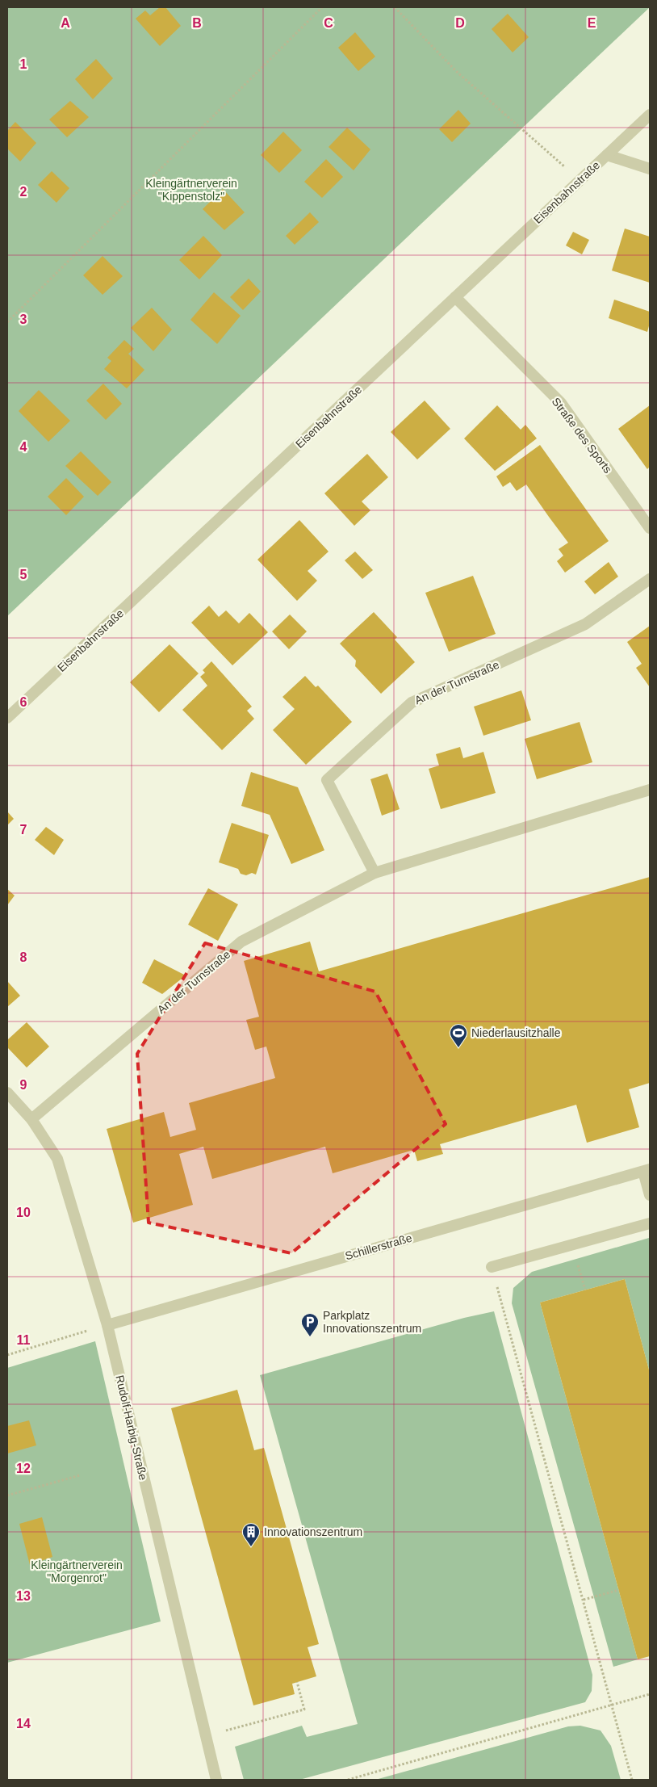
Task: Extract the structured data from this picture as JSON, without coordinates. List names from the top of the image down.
{
  "streets": {
    "street": [
      "Eisenbahnstraße",
      "Straße des Sports",
      "An der Turnstraße",
      "Schillerstraße",
      "Rudolf-Harbig-Straße"
    ]
  },
  "crossings": [
    ["Eisenbahnstraße", "Straße des Sports"],
    ["An der Turnstraße", "Rudolf-Harbig-Straße"],
    ["Schillerstraße", "Rudolf-Harbig-Straße"]
  ],
  "parks": ["Kleingärtnerverein \"Kippenstolz\"", "Kleingärtnerverein \"Morgenrot\""],
  "places": {
    "sports": ["Niederlausitzhalle"],
    "parking": ["Parkplatz Innovationszentrum"],
    "building": ["Innovationszentrum"]
  },
  "grid": {
    "columns": [
      "A",
      "B",
      "C",
      "D",
      "E"
    ],
    "rows": [
      "1",
      "2",
      "3",
      "4",
      "5",
      "6",
      "7",
      "8",
      "9",
      "10",
      "11",
      "12",
      "13",
      "14"
    ]
  }
}
